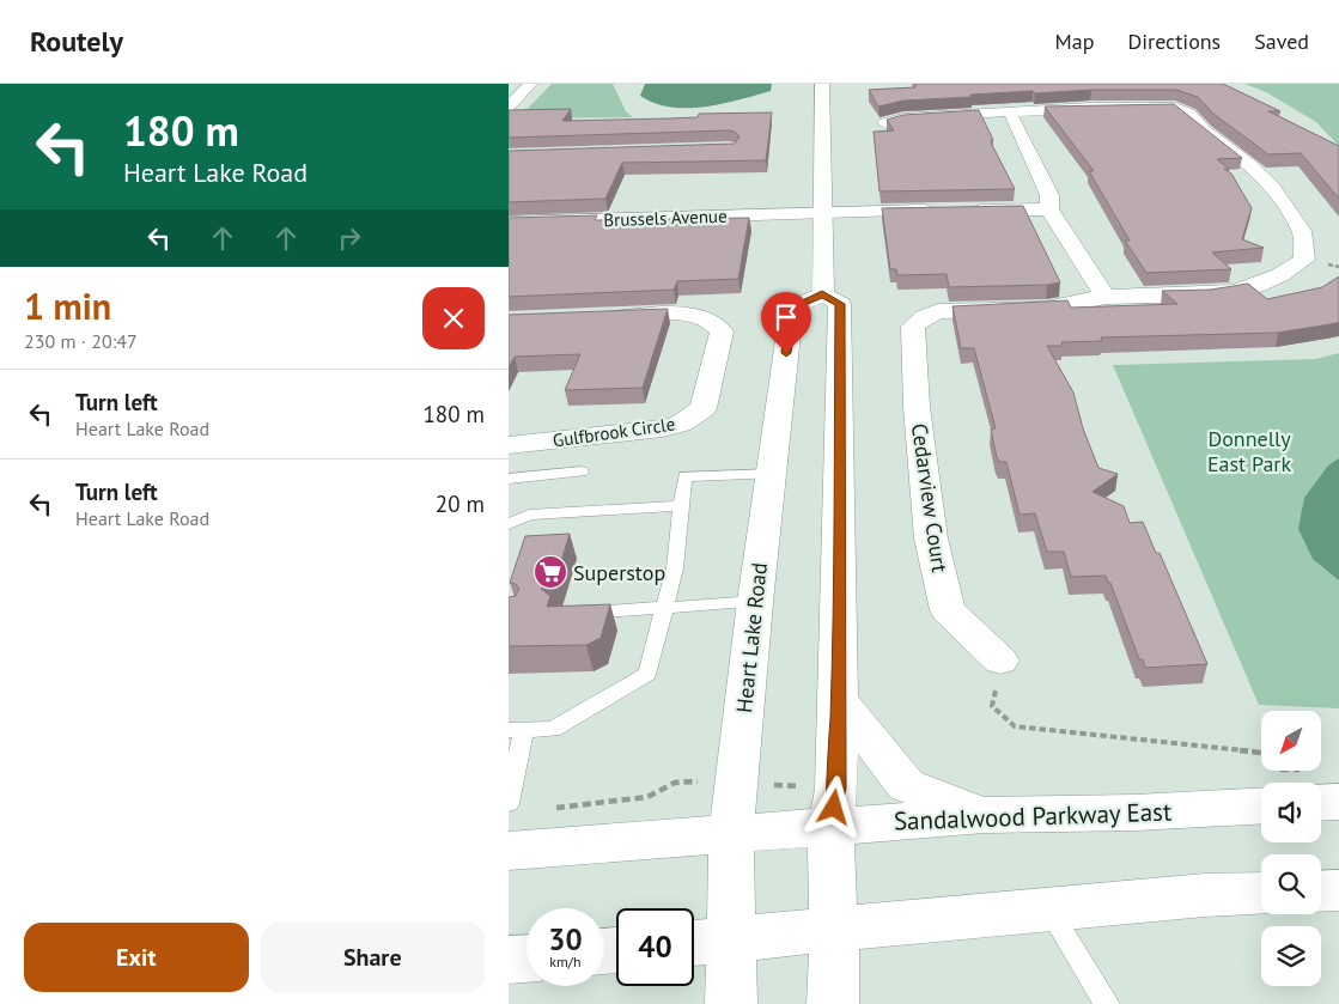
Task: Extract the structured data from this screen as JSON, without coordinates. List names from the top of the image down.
{
  "streets": {
    "street": [
      "Brussels Avenue",
      "Gulfbrook Circle",
      "Cedarview Court",
      "Heart Lake Road",
      "Sandalwood Parkway East"
    ]
  },
  "crossings": [
    ["Heart Lake Road", "Sandalwood Parkway East"]
  ],
  "parks": ["Donnelly East Park"],
  "places": {
    "supermarket": ["Superstop"]
  },
  "north": "bottom left",
  "page": {
    "header": "Routely",
    "nav": ["Map", "Directions", "Saved"],
    "turn": ["180 m", "Heart Lake Road"],
    "heading": ["1 min", "230 m · 20:47"],
    "list": [
      {
        "name": "Turn left",
        "note": "Heart Lake Road",
        "value": "180 m"
      },
      {
        "name": "Turn left",
        "note": "Heart Lake Road",
        "value": "20 m"
      }
    ],
    "speed": "30 km/h",
    "limit": "40",
    "buttons": ["Exit", "Share"]
  }
}
